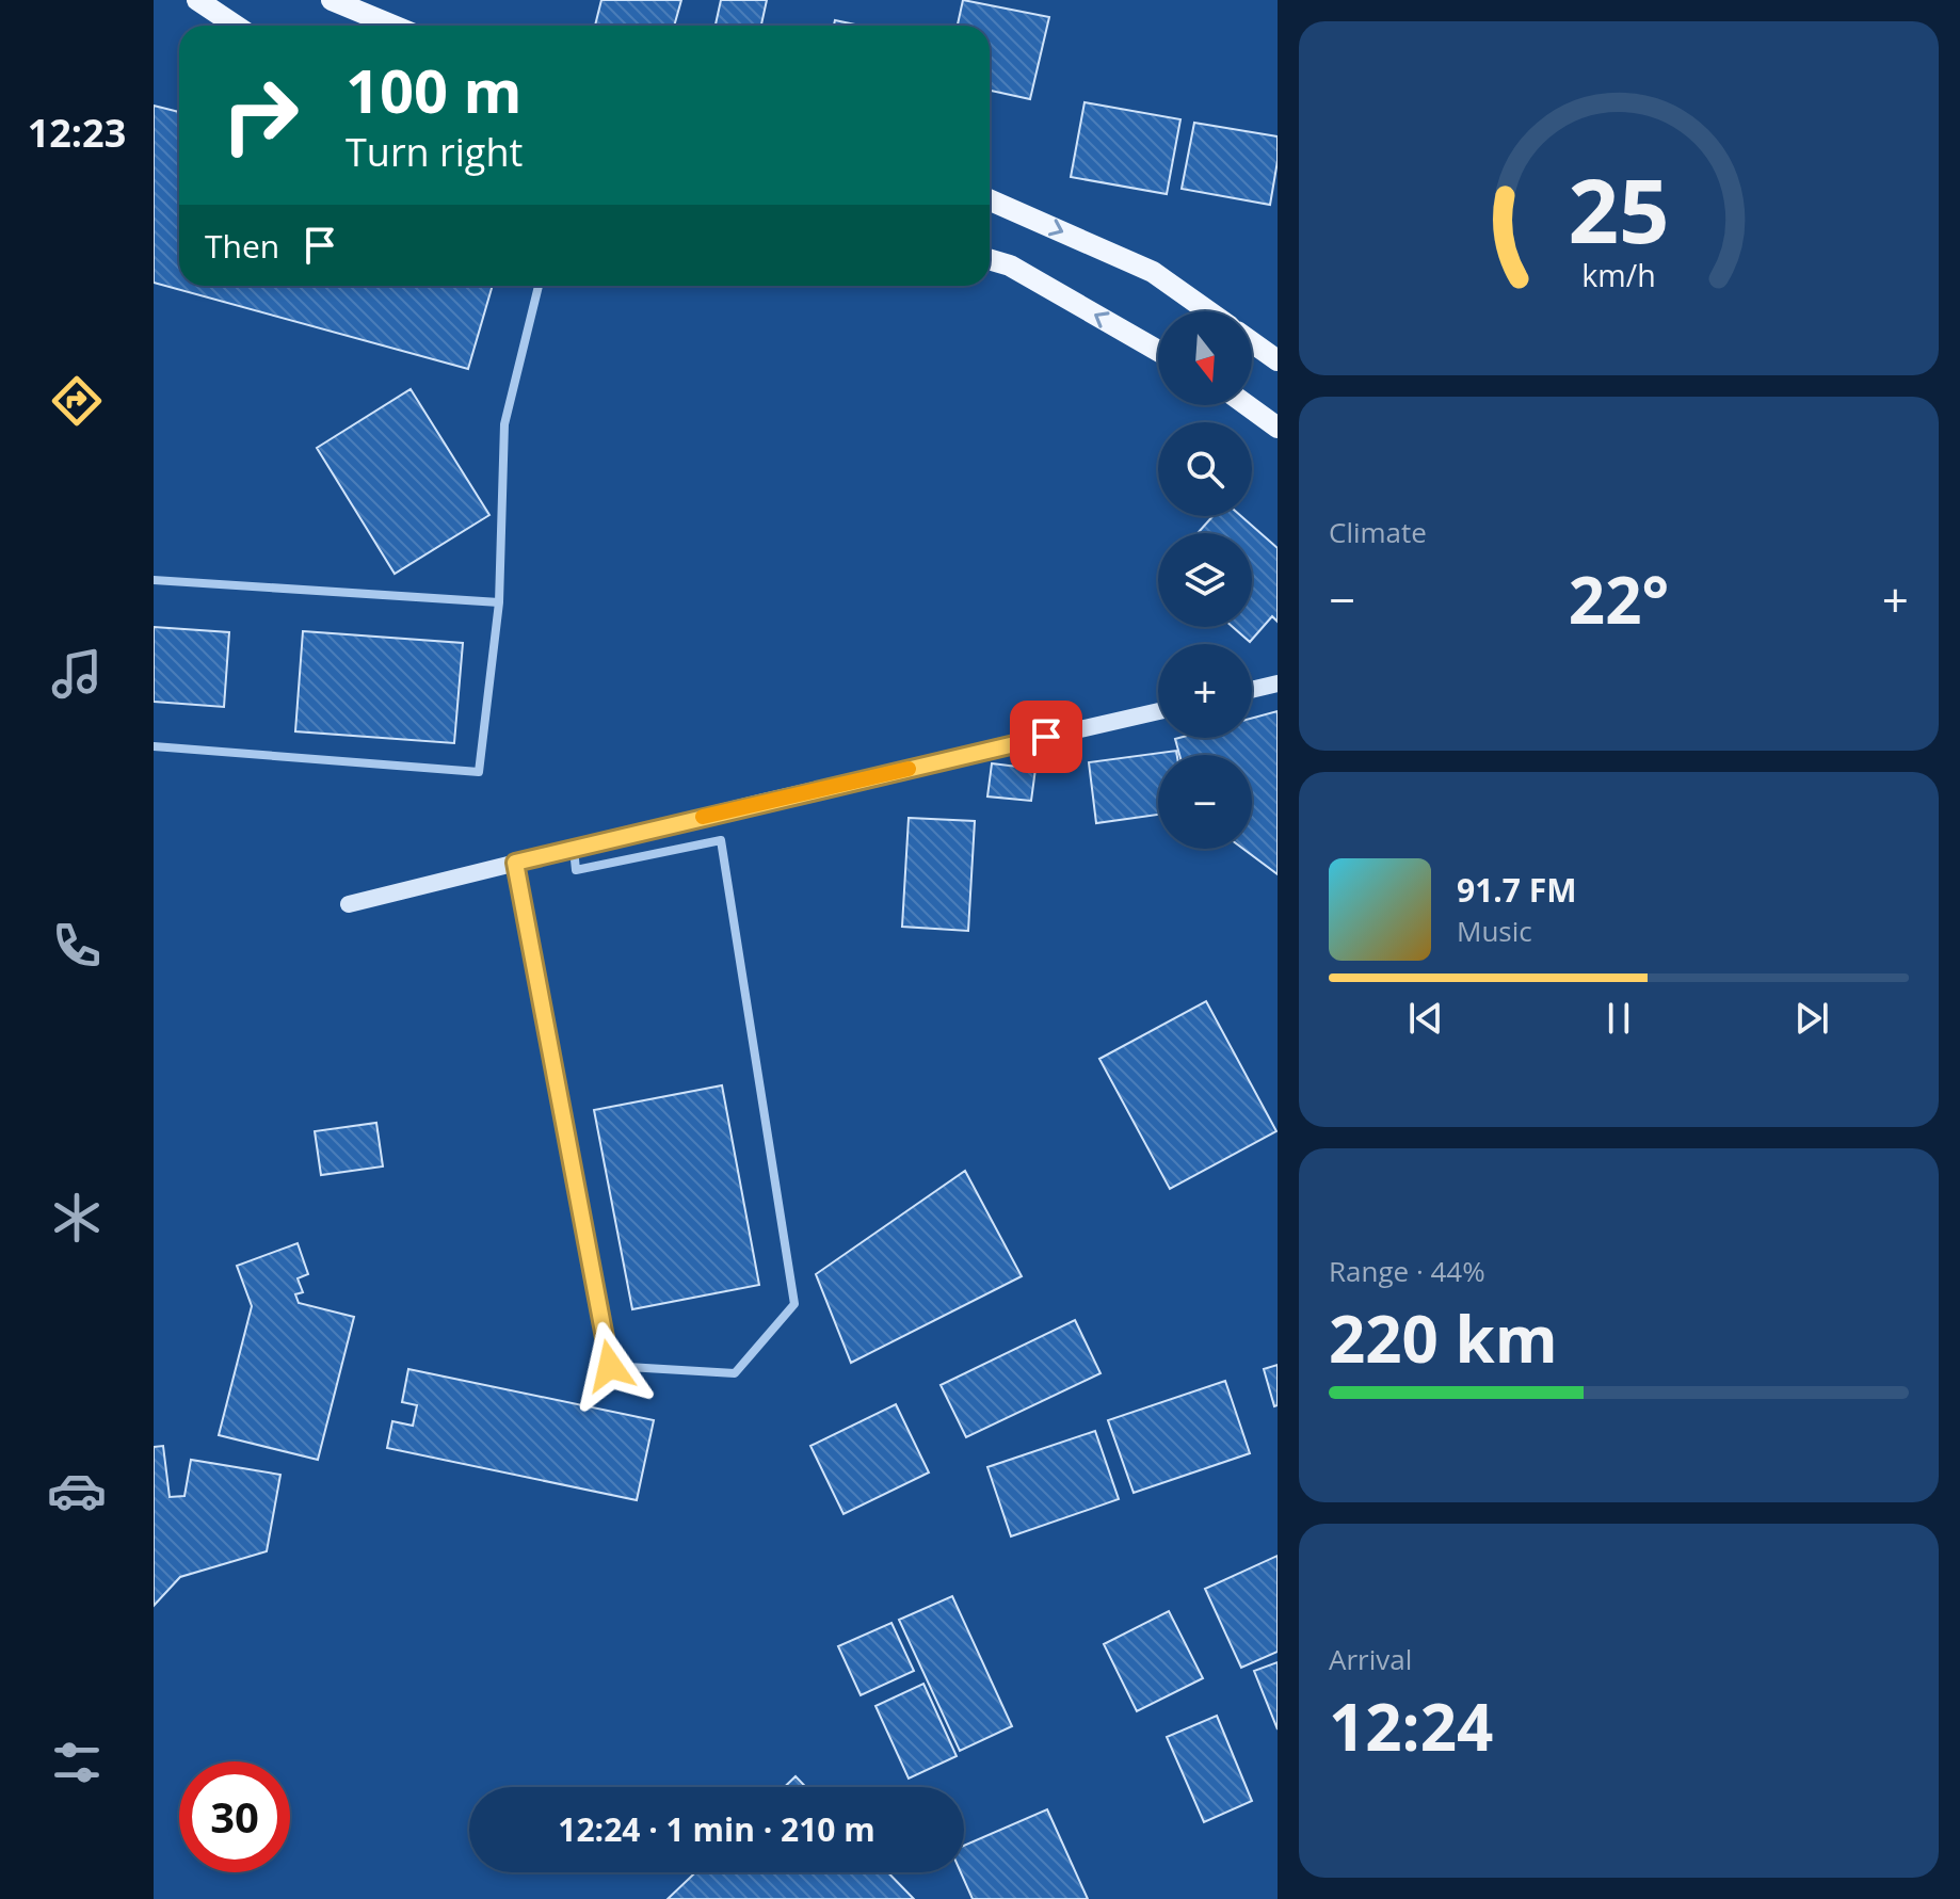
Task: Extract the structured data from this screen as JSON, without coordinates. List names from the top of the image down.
{
  "north": "bottom",
  "page": {
    "tabs": "12:23",
    "turn": ["100 m", "Turn right"],
    "then": "Then",
    "map_buttons": ["+", "−"],
    "tile": [
      "Climate",
      ["Range · 44%", "220 km"],
      ["Arrival", "12:24"]
    ],
    "heat": ["−", "22°", "+"],
    "song": ["91.7 FM", "Music"],
    "limit": "30",
    "trip": "12:24 · 1 min · 210 m",
    "gauge": ["25", "km/h"]
  }
}
